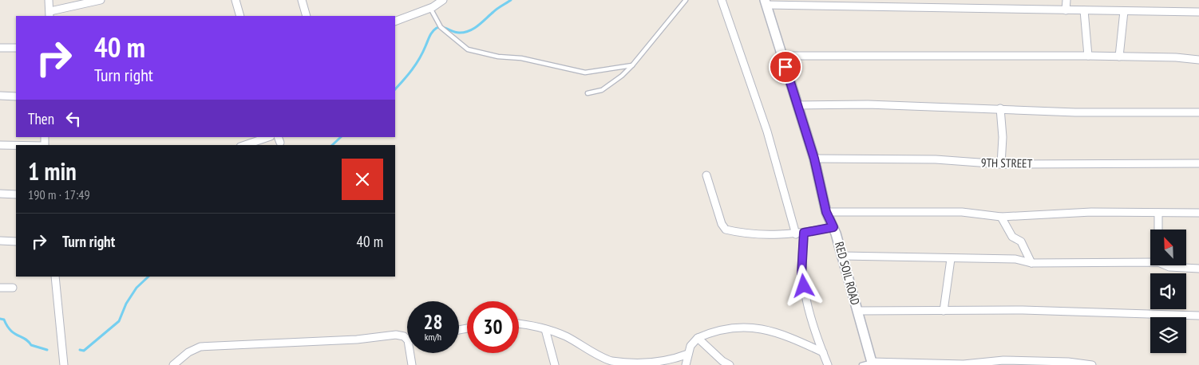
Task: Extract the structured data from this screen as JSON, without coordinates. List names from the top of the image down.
{
  "streets": {
    "street": ["9TH STREET", "RED SOIL ROAD"]
  },
  "crossings": [
    ["9TH STREET", "RED SOIL ROAD"]
  ],
  "north": "top left",
  "page": {
    "turn": ["40 m", "Turn right"],
    "then": "Then",
    "heading": ["1 min", "190 m · 17:49"],
    "list": [
      {
        "name": "Turn right",
        "value": "40 m"
      }
    ],
    "speed": "28 km/h",
    "limit": "30"
  }
}
